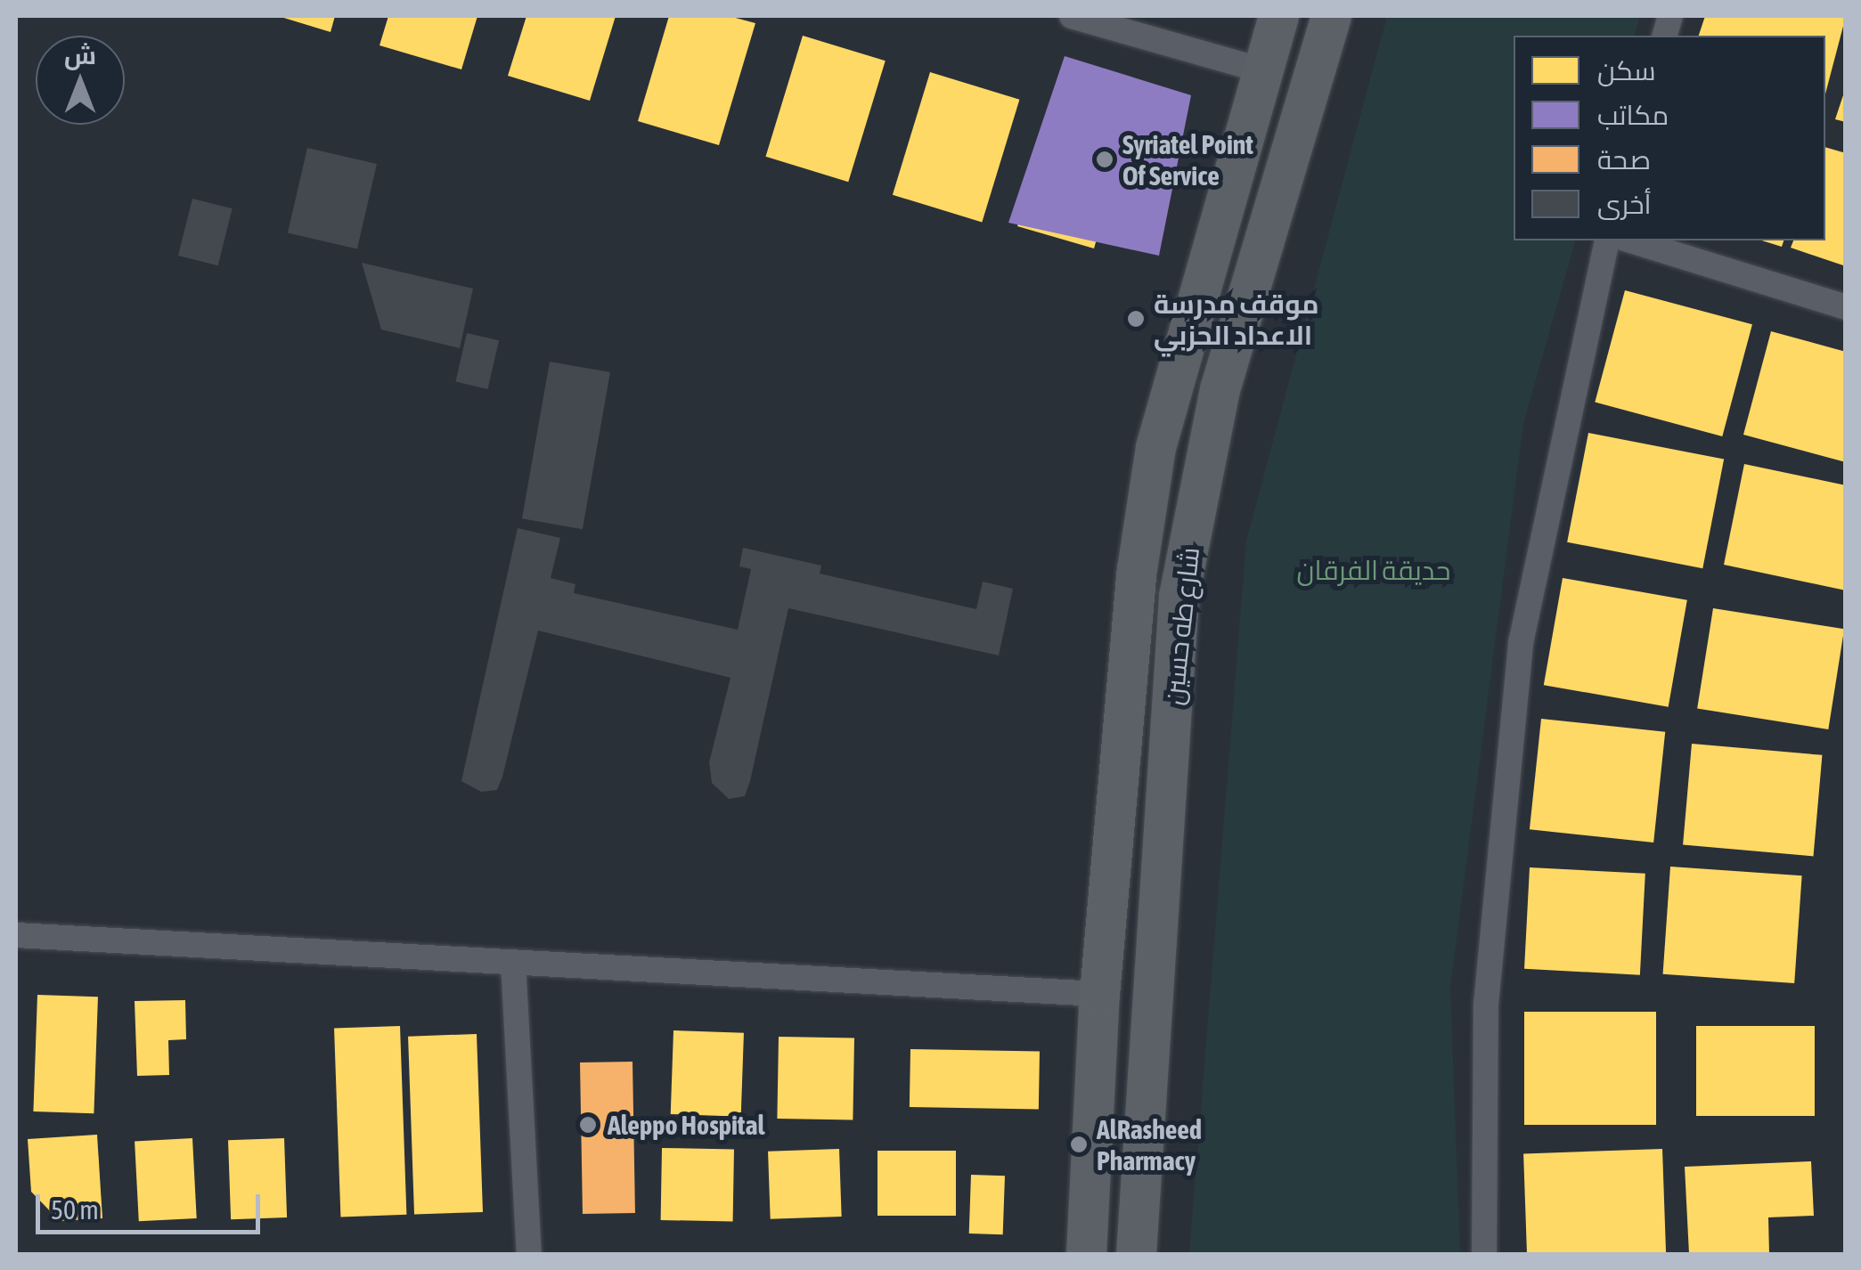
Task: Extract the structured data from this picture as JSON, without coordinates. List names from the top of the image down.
{
  "streets": {
    "main road": ["شارع طه حسين"]
  },
  "parks": ["حديقة الفرقان"],
  "places": [
    "Syriatel Point Of Service",
    "موقف مدرسة الاعداد الحزبي",
    "Aleppo Hospital",
    "AlRasheed Pharmacy"
  ],
  "legend": [
    "سكن",
    "مكاتب",
    "صحة",
    "أخرى"
  ],
  "scale_bar": "50 m",
  "north": "top"
}
